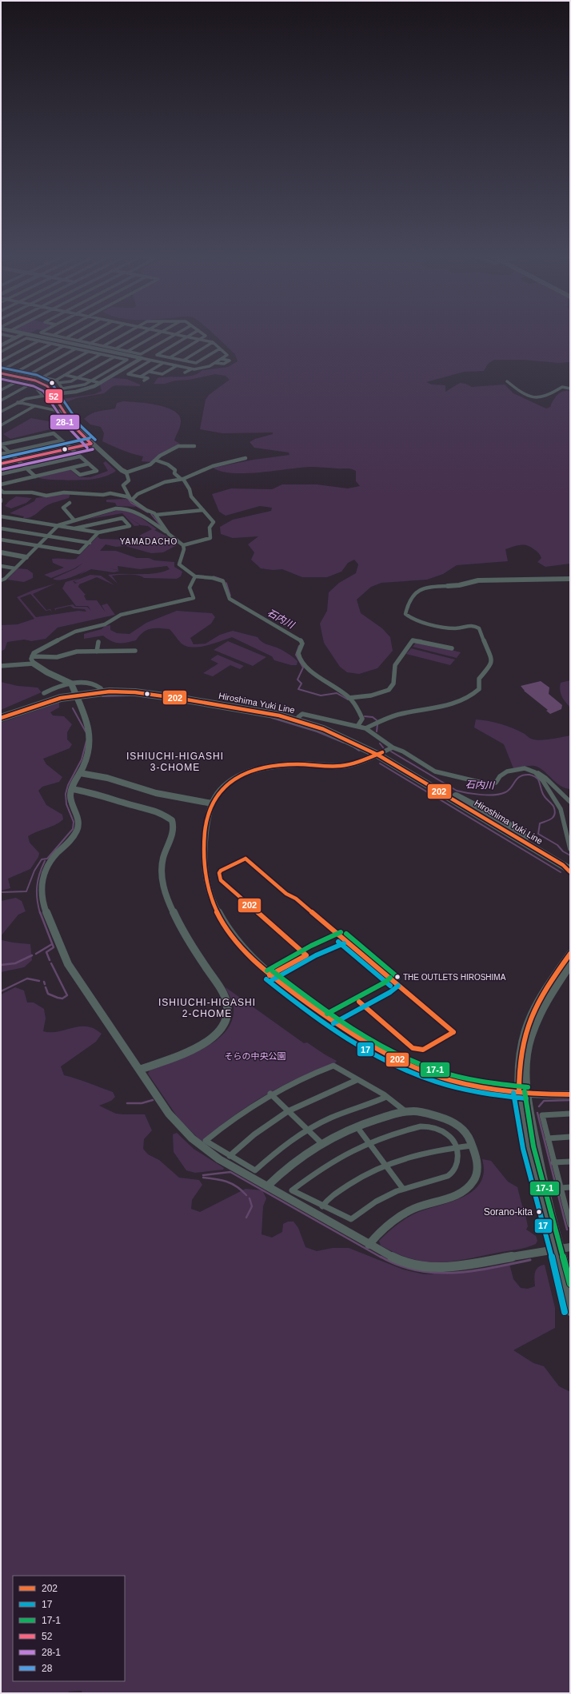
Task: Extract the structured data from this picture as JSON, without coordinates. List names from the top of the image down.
{
  "streets": {
    "main road": ["Hiroshima Yuki Line"]
  },
  "districts": ["YAMADACHO", "ISHIUCHI-HIGASHI 3-CHOME", "ISHIUCHI-HIGASHI 2-CHOME"],
  "water": ["石内川"],
  "parks": ["そらの中央公園"],
  "places": ["THE OUTLETS HIROSHIMA", "Sorano-kita"],
  "lines": [
    "transit line 28",
    "transit line 52",
    "transit line 28-1",
    "transit line 202",
    "transit line 17-1",
    "transit line 17"
  ],
  "legend": [
    "202",
    "17",
    "17-1",
    "52",
    "28-1",
    "28"
  ]
}
